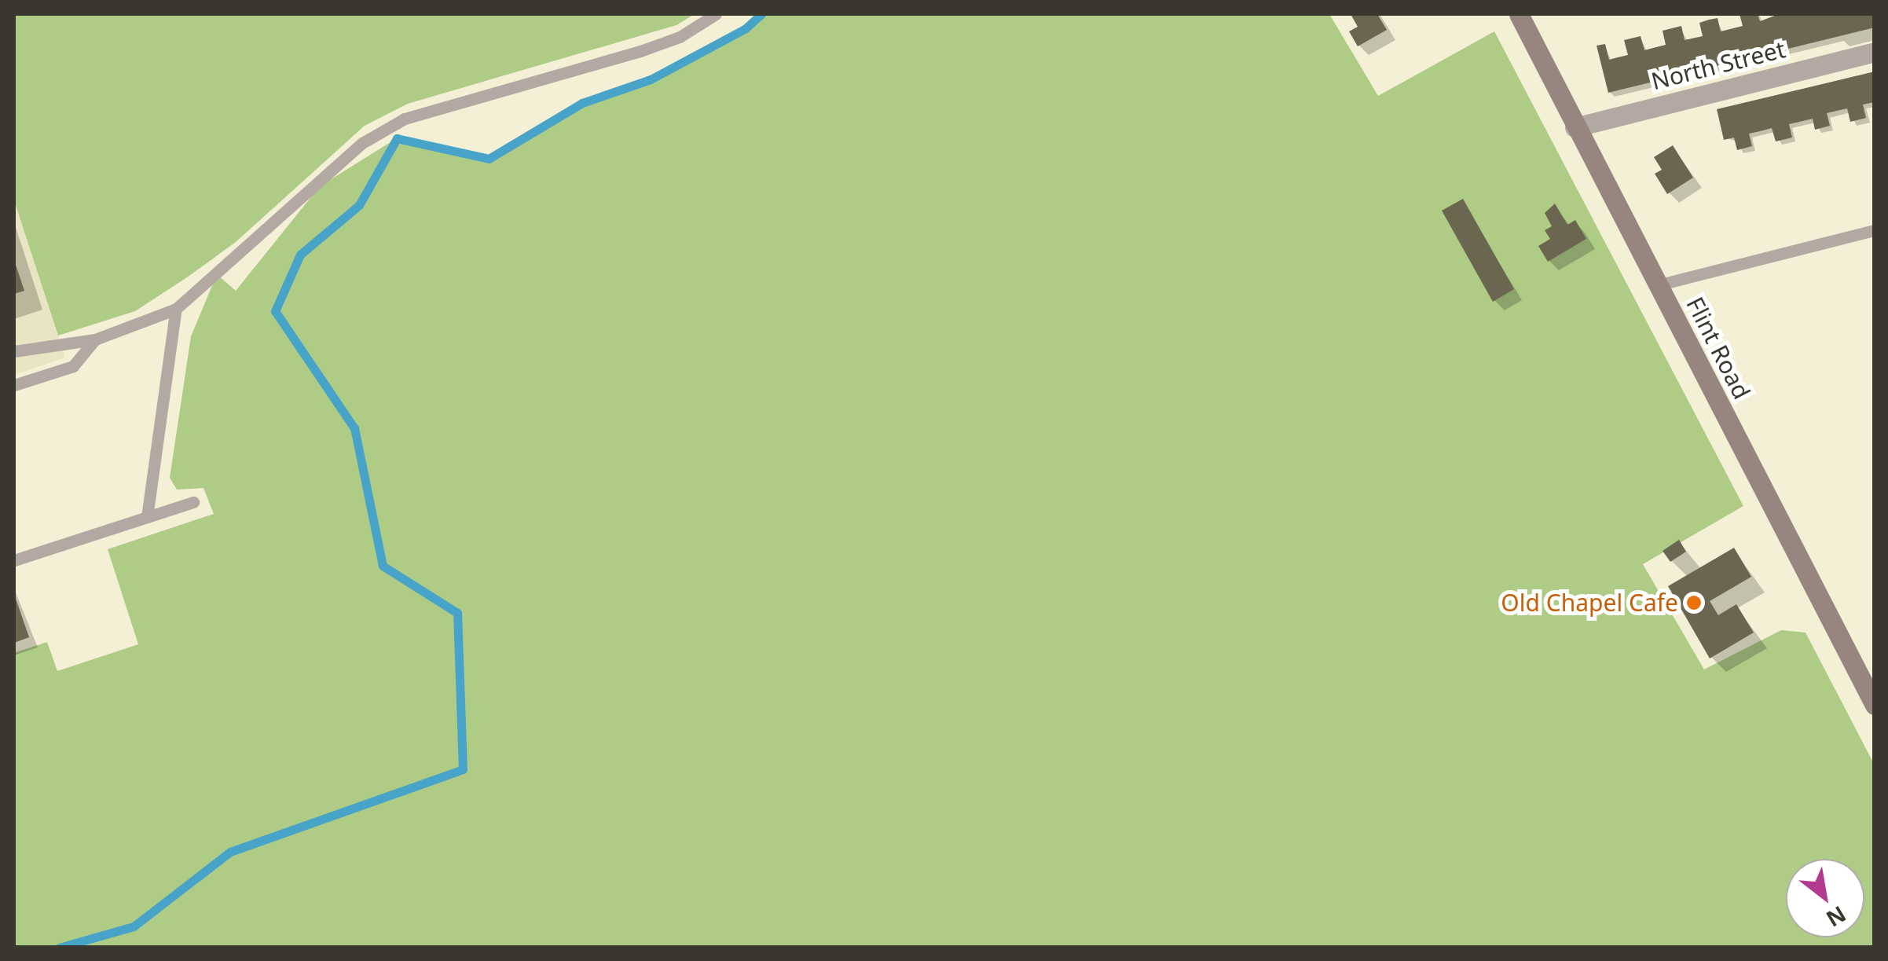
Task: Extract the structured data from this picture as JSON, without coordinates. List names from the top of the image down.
{
  "streets": {
    "main road": ["Flint Road"],
    "street": ["North Street"]
  },
  "crossings": [
    ["North Street", "Flint Road"]
  ],
  "places": ["Old Chapel Cafe"],
  "north": "bottom right"
}
